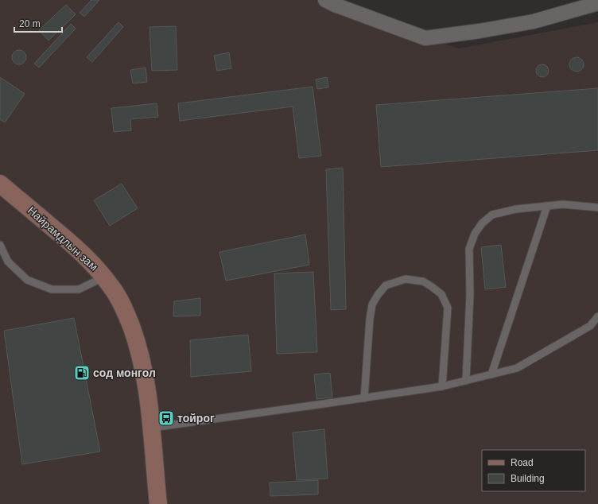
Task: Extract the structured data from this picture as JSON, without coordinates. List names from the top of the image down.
{
  "streets": {
    "main road": ["Найрамдлын зам"]
  },
  "places": {
    "fuel station": ["сод монгол"],
    "bus stop": ["тойрог"]
  },
  "legend": ["Road", "Building"],
  "scale_bar": "20 m"
}
